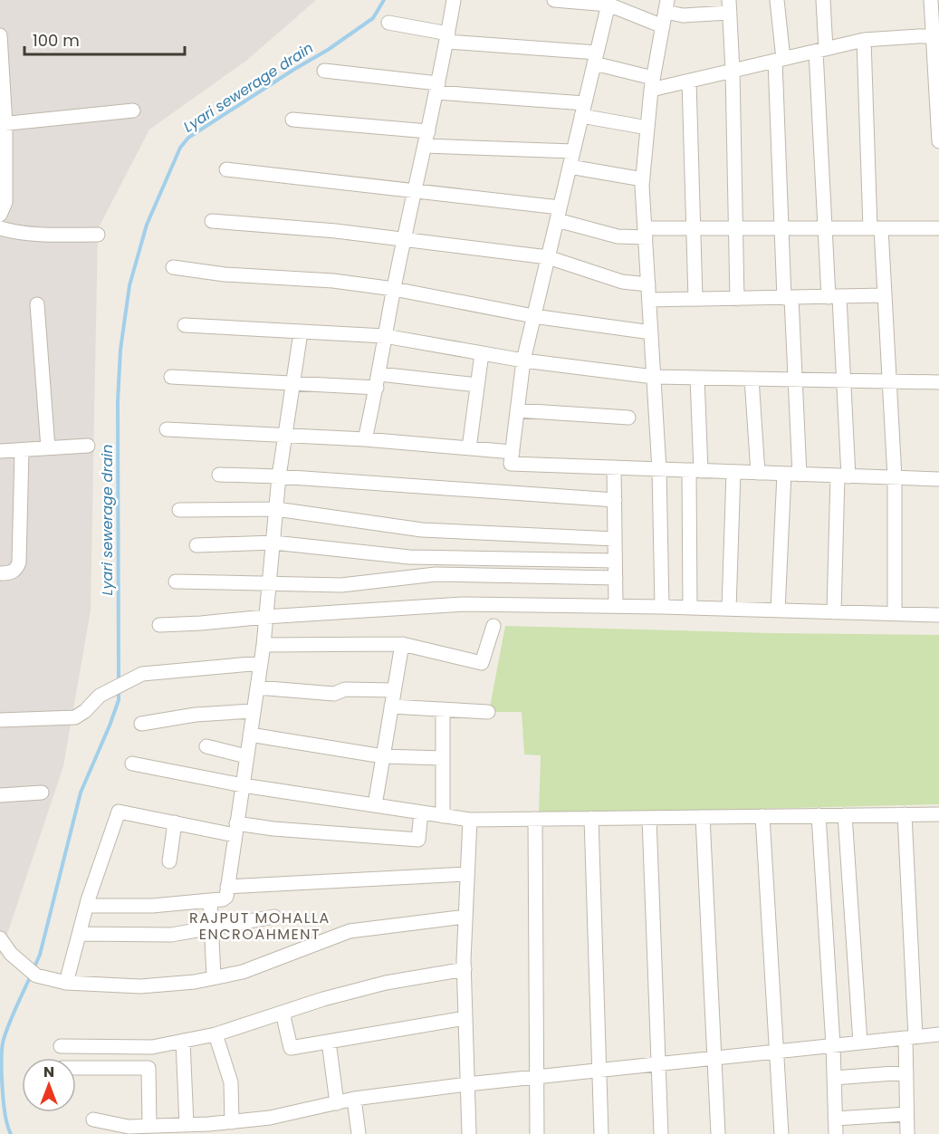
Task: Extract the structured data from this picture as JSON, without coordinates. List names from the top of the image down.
{
  "districts": ["RAJPUT MOHALLA ENCROAHMENT"],
  "water": ["Lyari sewerage drain"],
  "scale_bar": "100 m",
  "north": "top"
}
